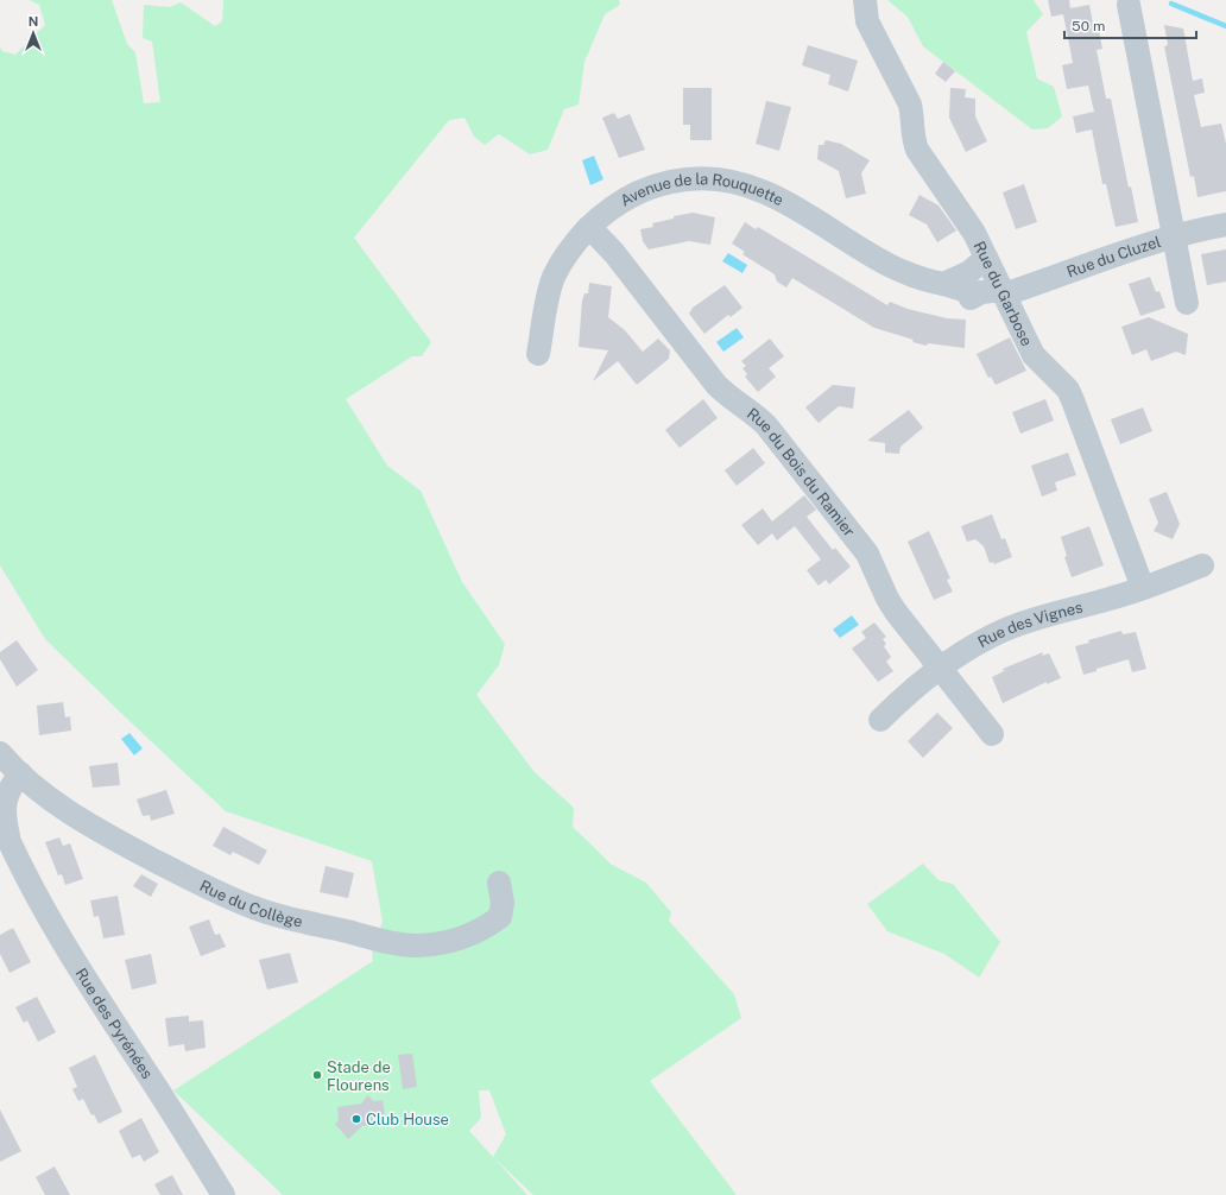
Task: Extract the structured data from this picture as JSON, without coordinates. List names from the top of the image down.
{
  "streets": {
    "street": [
      "Avenue de la Rouquette",
      "Rue du Cluzel",
      "Rue du Garbose",
      "Rue du Bois du Ramier",
      "Rue des Vignes",
      "Rue du Collège",
      "Rue des Pyrénées"
    ]
  },
  "crossings": [
    ["Avenue de la Rouquette", "Rue du Cluzel"],
    ["Avenue de la Rouquette", "Rue du Garbose"],
    ["Avenue de la Rouquette", "Rue du Bois du Ramier"],
    ["Rue du Cluzel", "Rue du Garbose"],
    ["Rue du Garbose", "Rue des Vignes"],
    ["Rue du Bois du Ramier", "Rue des Vignes"],
    ["Rue du Collège", "Rue des Pyrénées"]
  ],
  "places": ["Stade de Flourens", "Club House"],
  "scale_bar": "50 m",
  "north": "top"
}
